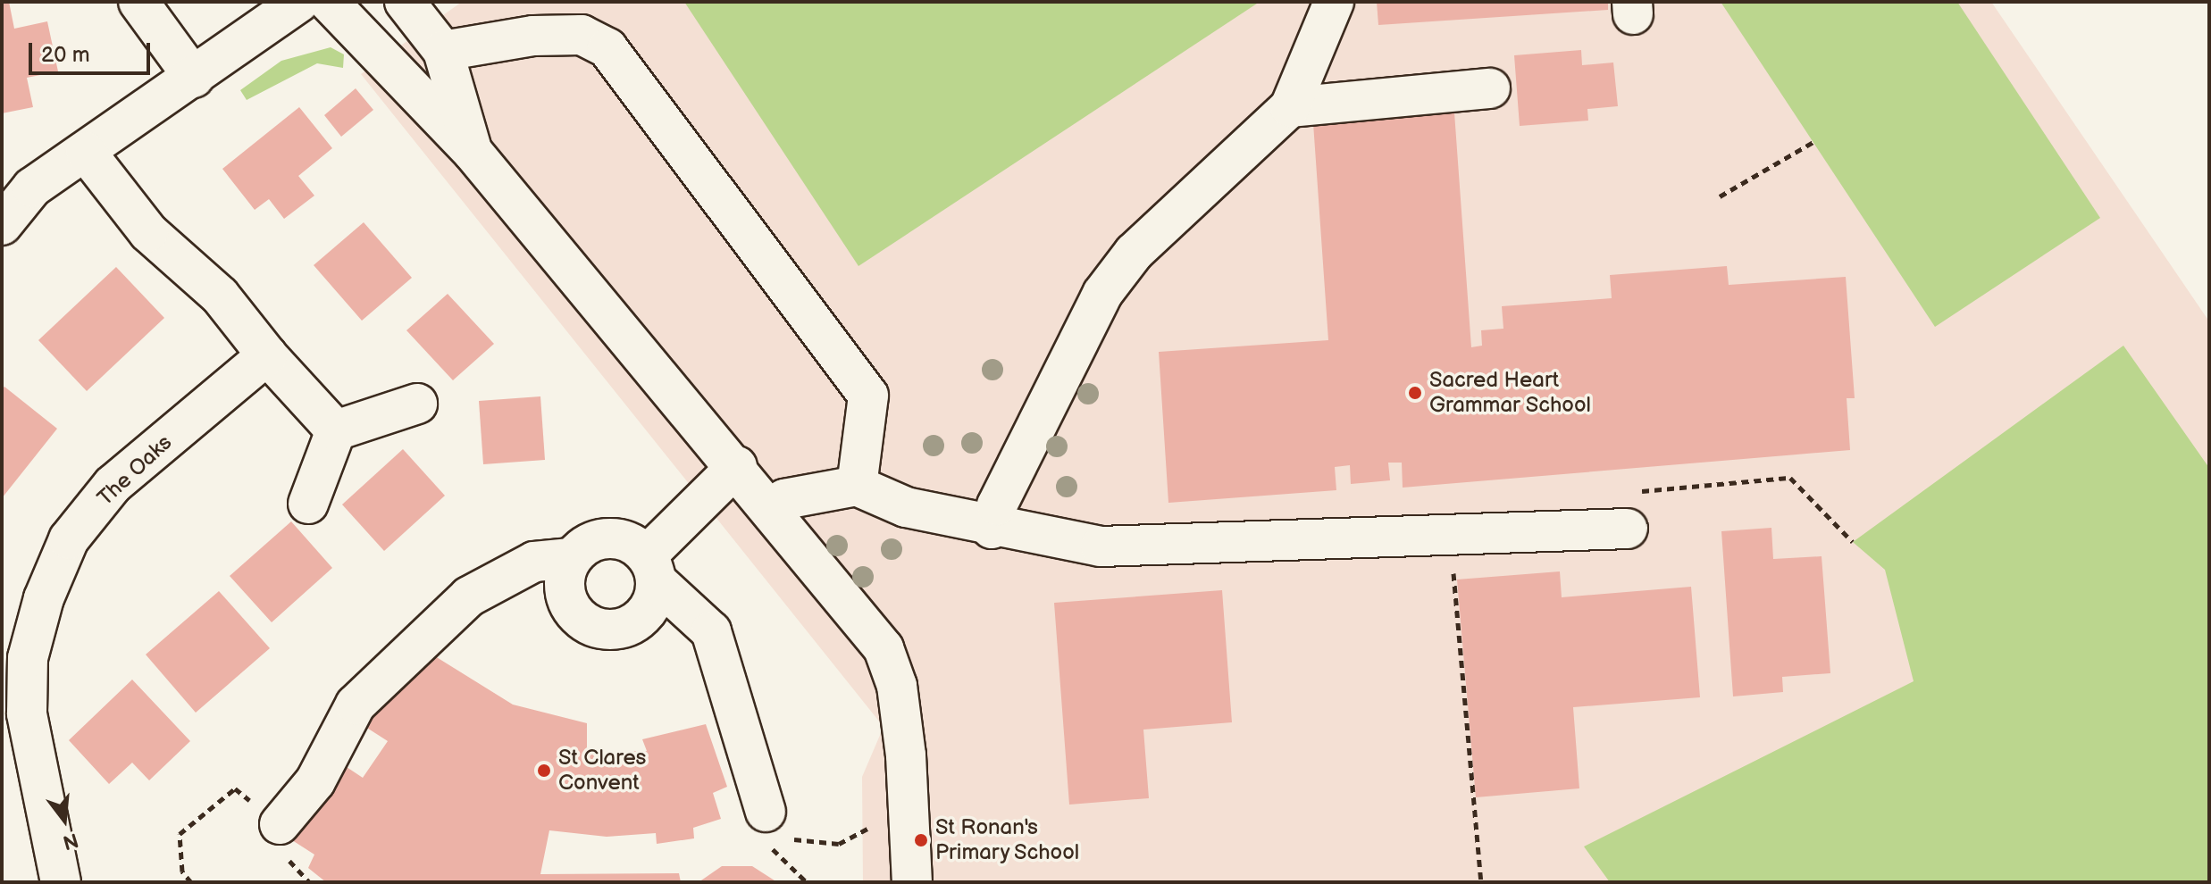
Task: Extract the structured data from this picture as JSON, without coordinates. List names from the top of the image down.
{
  "streets": {
    "street": ["The Oaks"]
  },
  "places": ["Sacred Heart Grammar School", "St Clares Convent", "St Ronan's Primary School"],
  "scale_bar": "20 m",
  "north": "bottom"
}
